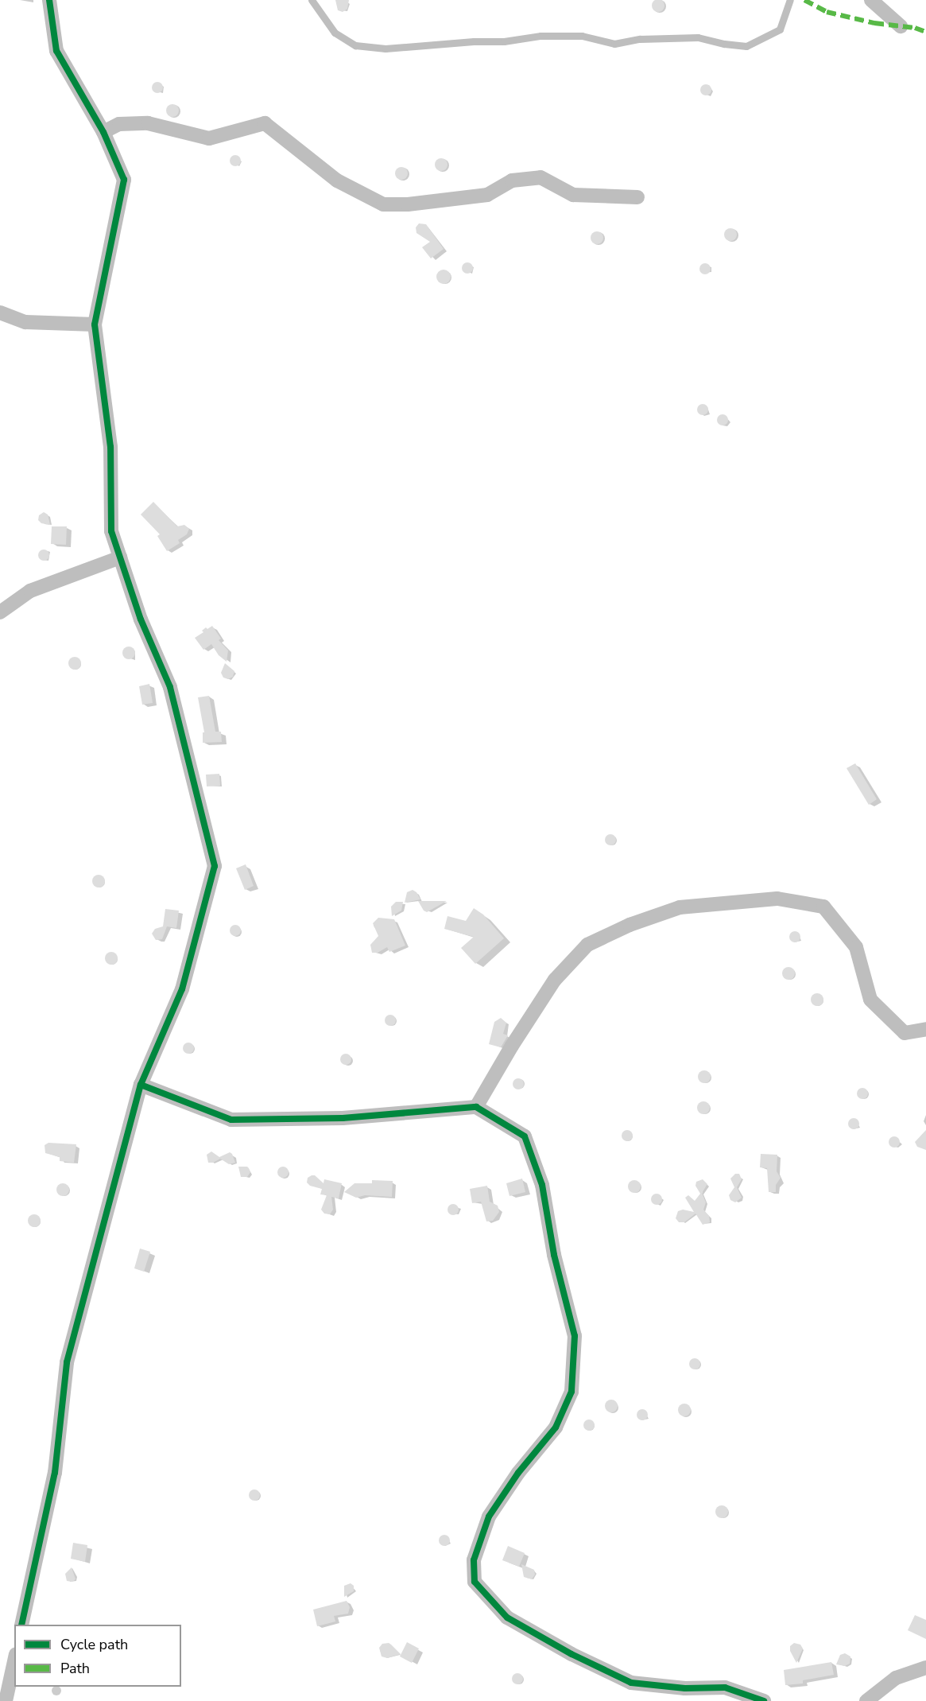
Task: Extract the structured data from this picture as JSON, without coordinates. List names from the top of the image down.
{
  "legend": ["Cycle path", "Path"]
}
